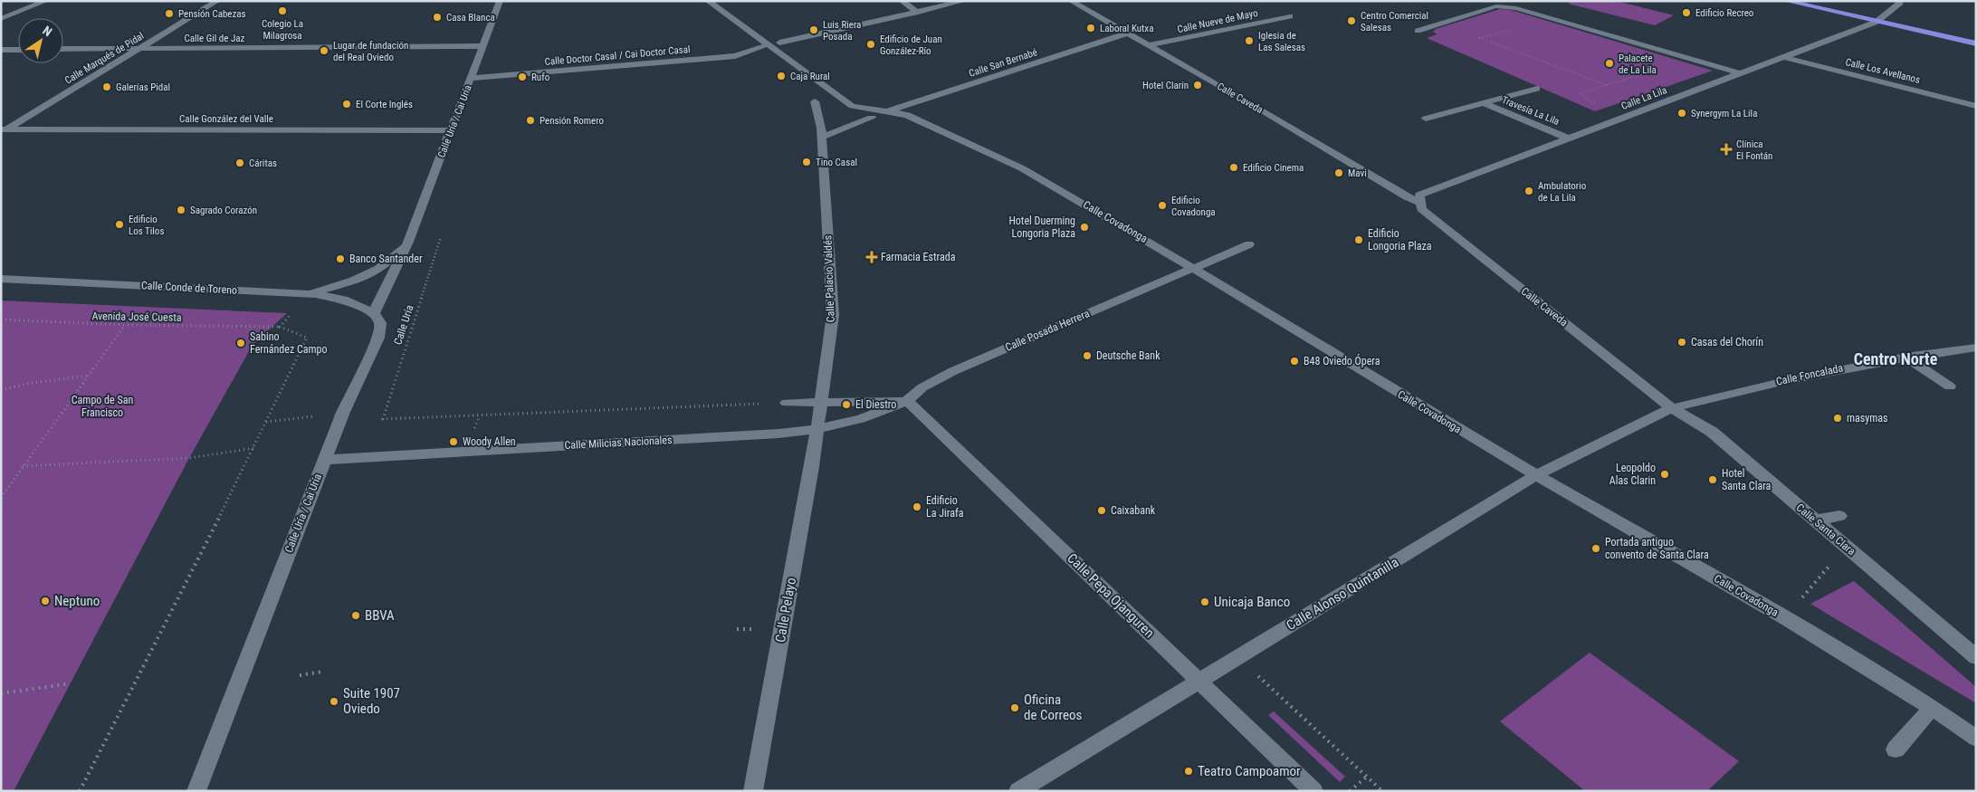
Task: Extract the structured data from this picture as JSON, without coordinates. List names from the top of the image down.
{
  "streets": {
    "street": [
      "Calle Nueve de Mayo",
      "Calle Gil de Jaz",
      "Calle Doctor Casal / Cai Doctor Casal",
      "Calle Marqués de Pidal",
      "Calle San Bernabé",
      "Calle Los Avellanos",
      "Calle Caveda",
      "Calle La Lila",
      "Travesía La Lila",
      "Calle González del Valle",
      "Calle Uría / Cai Uría",
      "Calle Covadonga",
      "Calle Palacio Valdés",
      "Calle Conde de Toreno",
      "Calle Posada Herrera",
      "Calle Foncalada",
      "Calle Milicias Nacionales",
      "Calle Santa Clara",
      "Calle Alonso Quintanilla",
      "Calle Pepa Ojanguren",
      "Calle Pelayo"
    ],
    "path": ["Avenida José Cuesta", "Calle Uría"]
  },
  "crossings": [
    ["Calle Nueve de Mayo", "Calle Caveda"],
    ["Calle Gil de Jaz", "Calle Marqués de Pidal"],
    ["Calle Gil de Jaz", "Calle Uría / Cai Uría"],
    ["Calle Doctor Casal / Cai Doctor Casal", "Calle Uría / Cai Uría"],
    ["Calle Marqués de Pidal", "Calle González del Valle"],
    ["Calle San Bernabé", "Calle Covadonga"],
    ["Calle Los Avellanos", "Calle La Lila"],
    ["Calle Caveda", "Calle La Lila"],
    ["Calle Caveda", "Calle Foncalada"],
    ["Calle Caveda", "Calle Santa Clara"],
    ["Calle Caveda", "Calle Alonso Quintanilla"],
    ["Calle La Lila", "Travesía La Lila"],
    ["Calle González del Valle", "Calle Uría / Cai Uría"],
    ["Calle Uría / Cai Uría", "Calle Conde de Toreno"],
    ["Calle Uría / Cai Uría", "Calle Milicias Nacionales"],
    ["Calle Covadonga", "Calle Posada Herrera"],
    ["Calle Covadonga", "Calle Alonso Quintanilla"],
    ["Calle Palacio Valdés", "Calle Milicias Nacionales"],
    ["Calle Palacio Valdés", "Calle Pelayo"],
    ["Calle Posada Herrera", "Calle Milicias Nacionales"],
    ["Calle Posada Herrera", "Calle Pepa Ojanguren"],
    ["Calle Foncalada", "Calle Santa Clara"],
    ["Calle Foncalada", "Calle Alonso Quintanilla"],
    ["Calle Milicias Nacionales", "Calle Pepa Ojanguren"],
    ["Calle Milicias Nacionales", "Calle Pelayo"],
    ["Calle Santa Clara", "Calle Alonso Quintanilla"],
    ["Calle Alonso Quintanilla", "Calle Pepa Ojanguren"]
  ],
  "districts": ["Centro Norte"],
  "parks": ["Campo de San Francisco"],
  "places": {
    "other": [
      "Colegio La Milagrosa",
      "Edificio Recreo",
      "Pensión Cabezas",
      "Casa Blanca",
      "Centro Comercial Salesas",
      "Laboral Kutxa",
      "Luis Riera Posada",
      "Iglesia de Las Salesas",
      "Edificio de Juan González-Río",
      "Lugar de fundación del Real Oviedo",
      "Palacete de La Lila",
      "Caja Rural",
      "Rufo",
      "Hotel Clarín",
      "Galerías Pidal",
      "El Corte Inglés",
      "Synergym La Lila",
      "Pensión Romero",
      "Tino Casal",
      "Cáritas",
      "Edificio Cinema",
      "Mavi",
      "Ambulatorio de La Lila",
      "Edificio Covadonga",
      "Sagrado Corazón",
      "Edificio Los Tilos",
      "Hotel Duerming Longoria Plaza",
      "Edificio Longoria Plaza",
      "Banco Santander",
      "Casas del Chorín",
      "Sabino Fernández Campo",
      "Deutsche Bank",
      "B48 Oviedo Ópera",
      "El Diestro",
      "masymas",
      "Woody Allen",
      "Leopoldo Alas Clarin",
      "Hotel Santa Clara",
      "Edificio La Jirafa",
      "Caixabank",
      "Portada antiguo convento de Santa Clara",
      "Neptuno",
      "Unicaja Banco",
      "BBVA",
      "Suite 1907 Oviedo",
      "Oficina de Correos",
      "Teatro Campoamor"
    ],
    "health": ["Clínica El Fontán", "Farmacia Estrada"]
  },
  "north": "top right"
}
